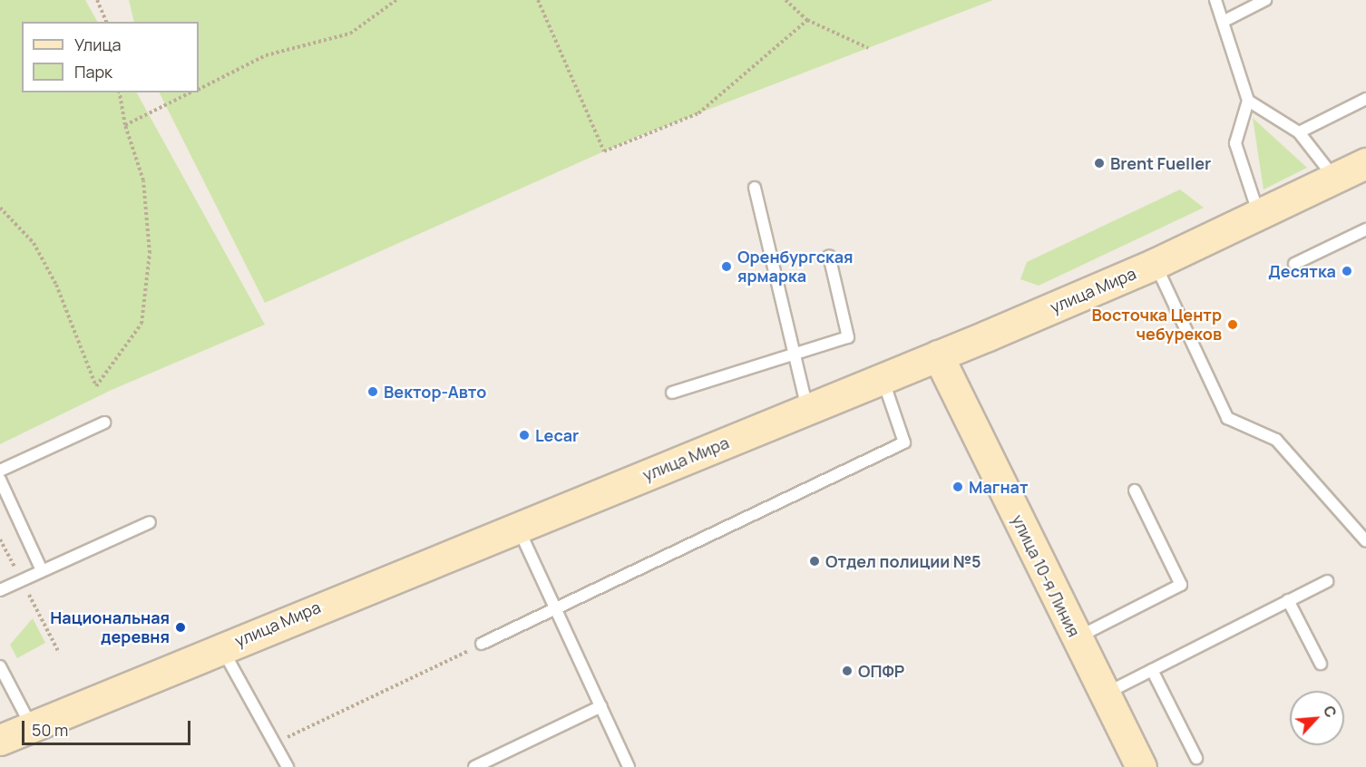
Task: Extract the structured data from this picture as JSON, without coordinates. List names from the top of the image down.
{
  "streets": {
    "main road": ["улица Мира", "улица 10-я Линия"]
  },
  "crossings": [
    ["улица Мира", "улица 10-я Линия"]
  ],
  "places": [
    "Brent Fueller",
    "Оренбургская ярмарка",
    "Десятка",
    "Восточка Центр чебуреков",
    "Вектор-Авто",
    "Lecar",
    "Магнат",
    "Отдел полиции №5",
    "Национальная деревня",
    "ОПФР"
  ],
  "legend": ["Улица", "Парк"],
  "scale_bar": "50 m",
  "north": "top right"
}
